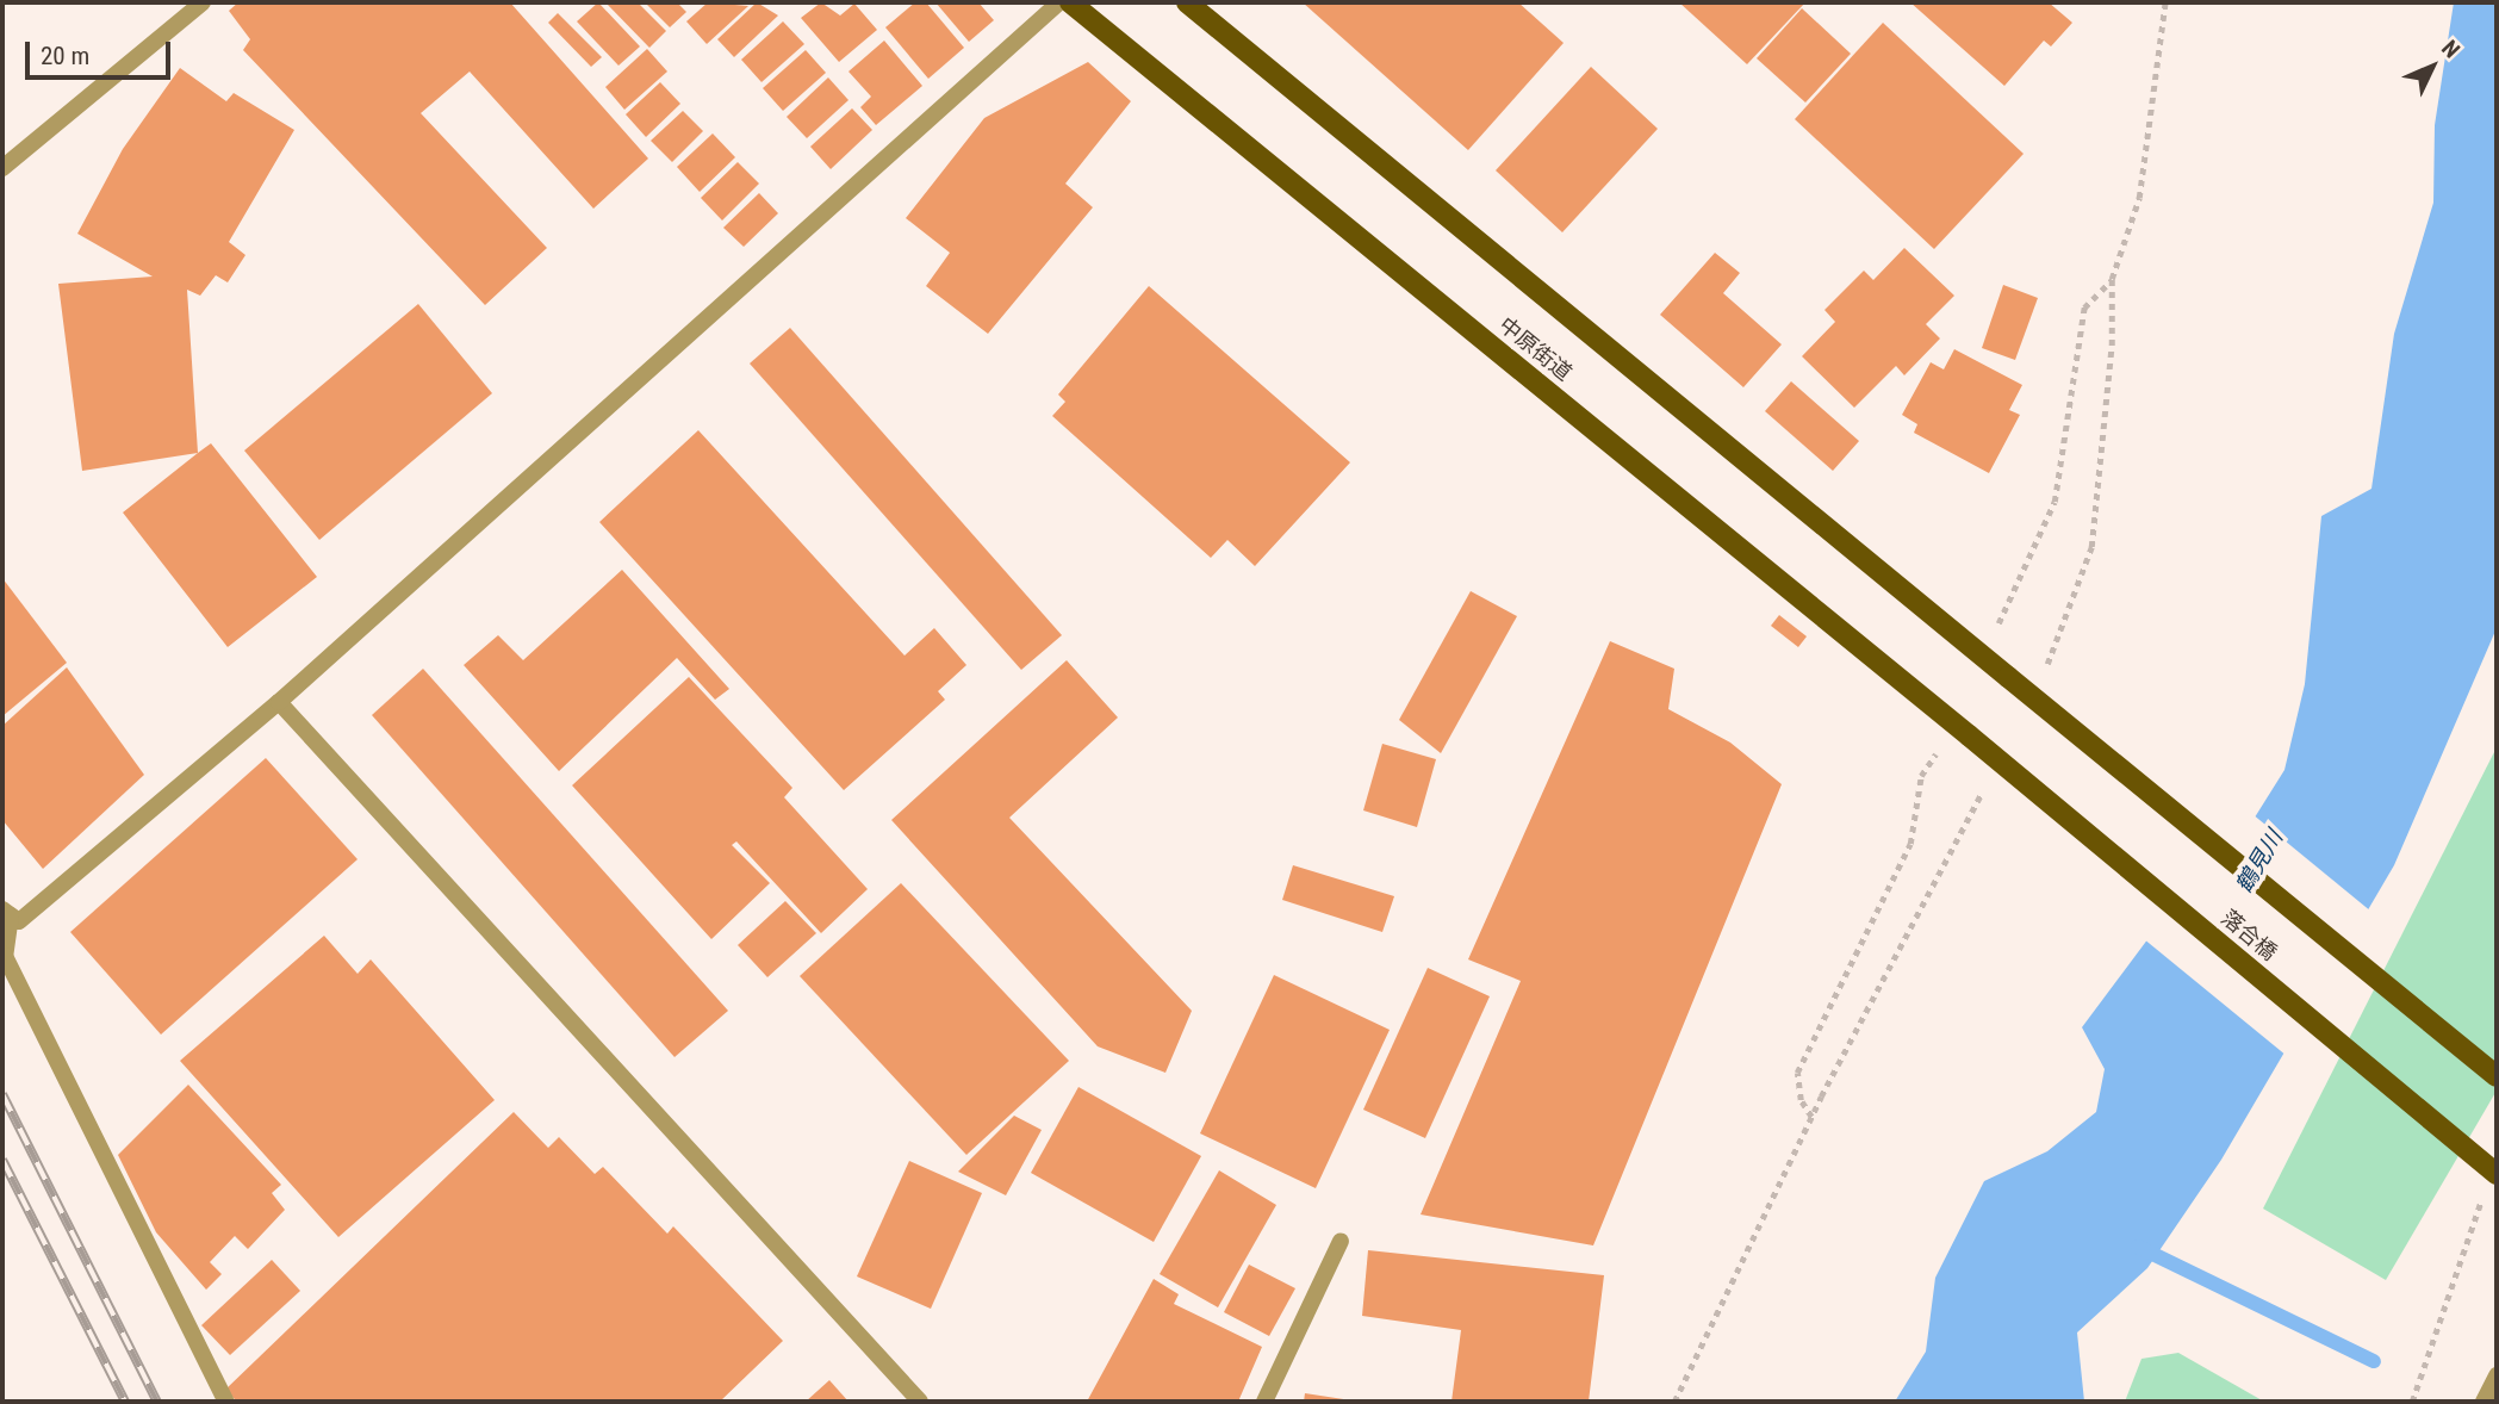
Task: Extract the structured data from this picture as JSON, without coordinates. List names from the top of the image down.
{
  "streets": {
    "main road": ["中原街道", "落合橋"]
  },
  "crossings": [
    ["中原街道", "落合橋"]
  ],
  "water": ["鶴見川"],
  "scale_bar": "20 m",
  "north": "top right"
}
